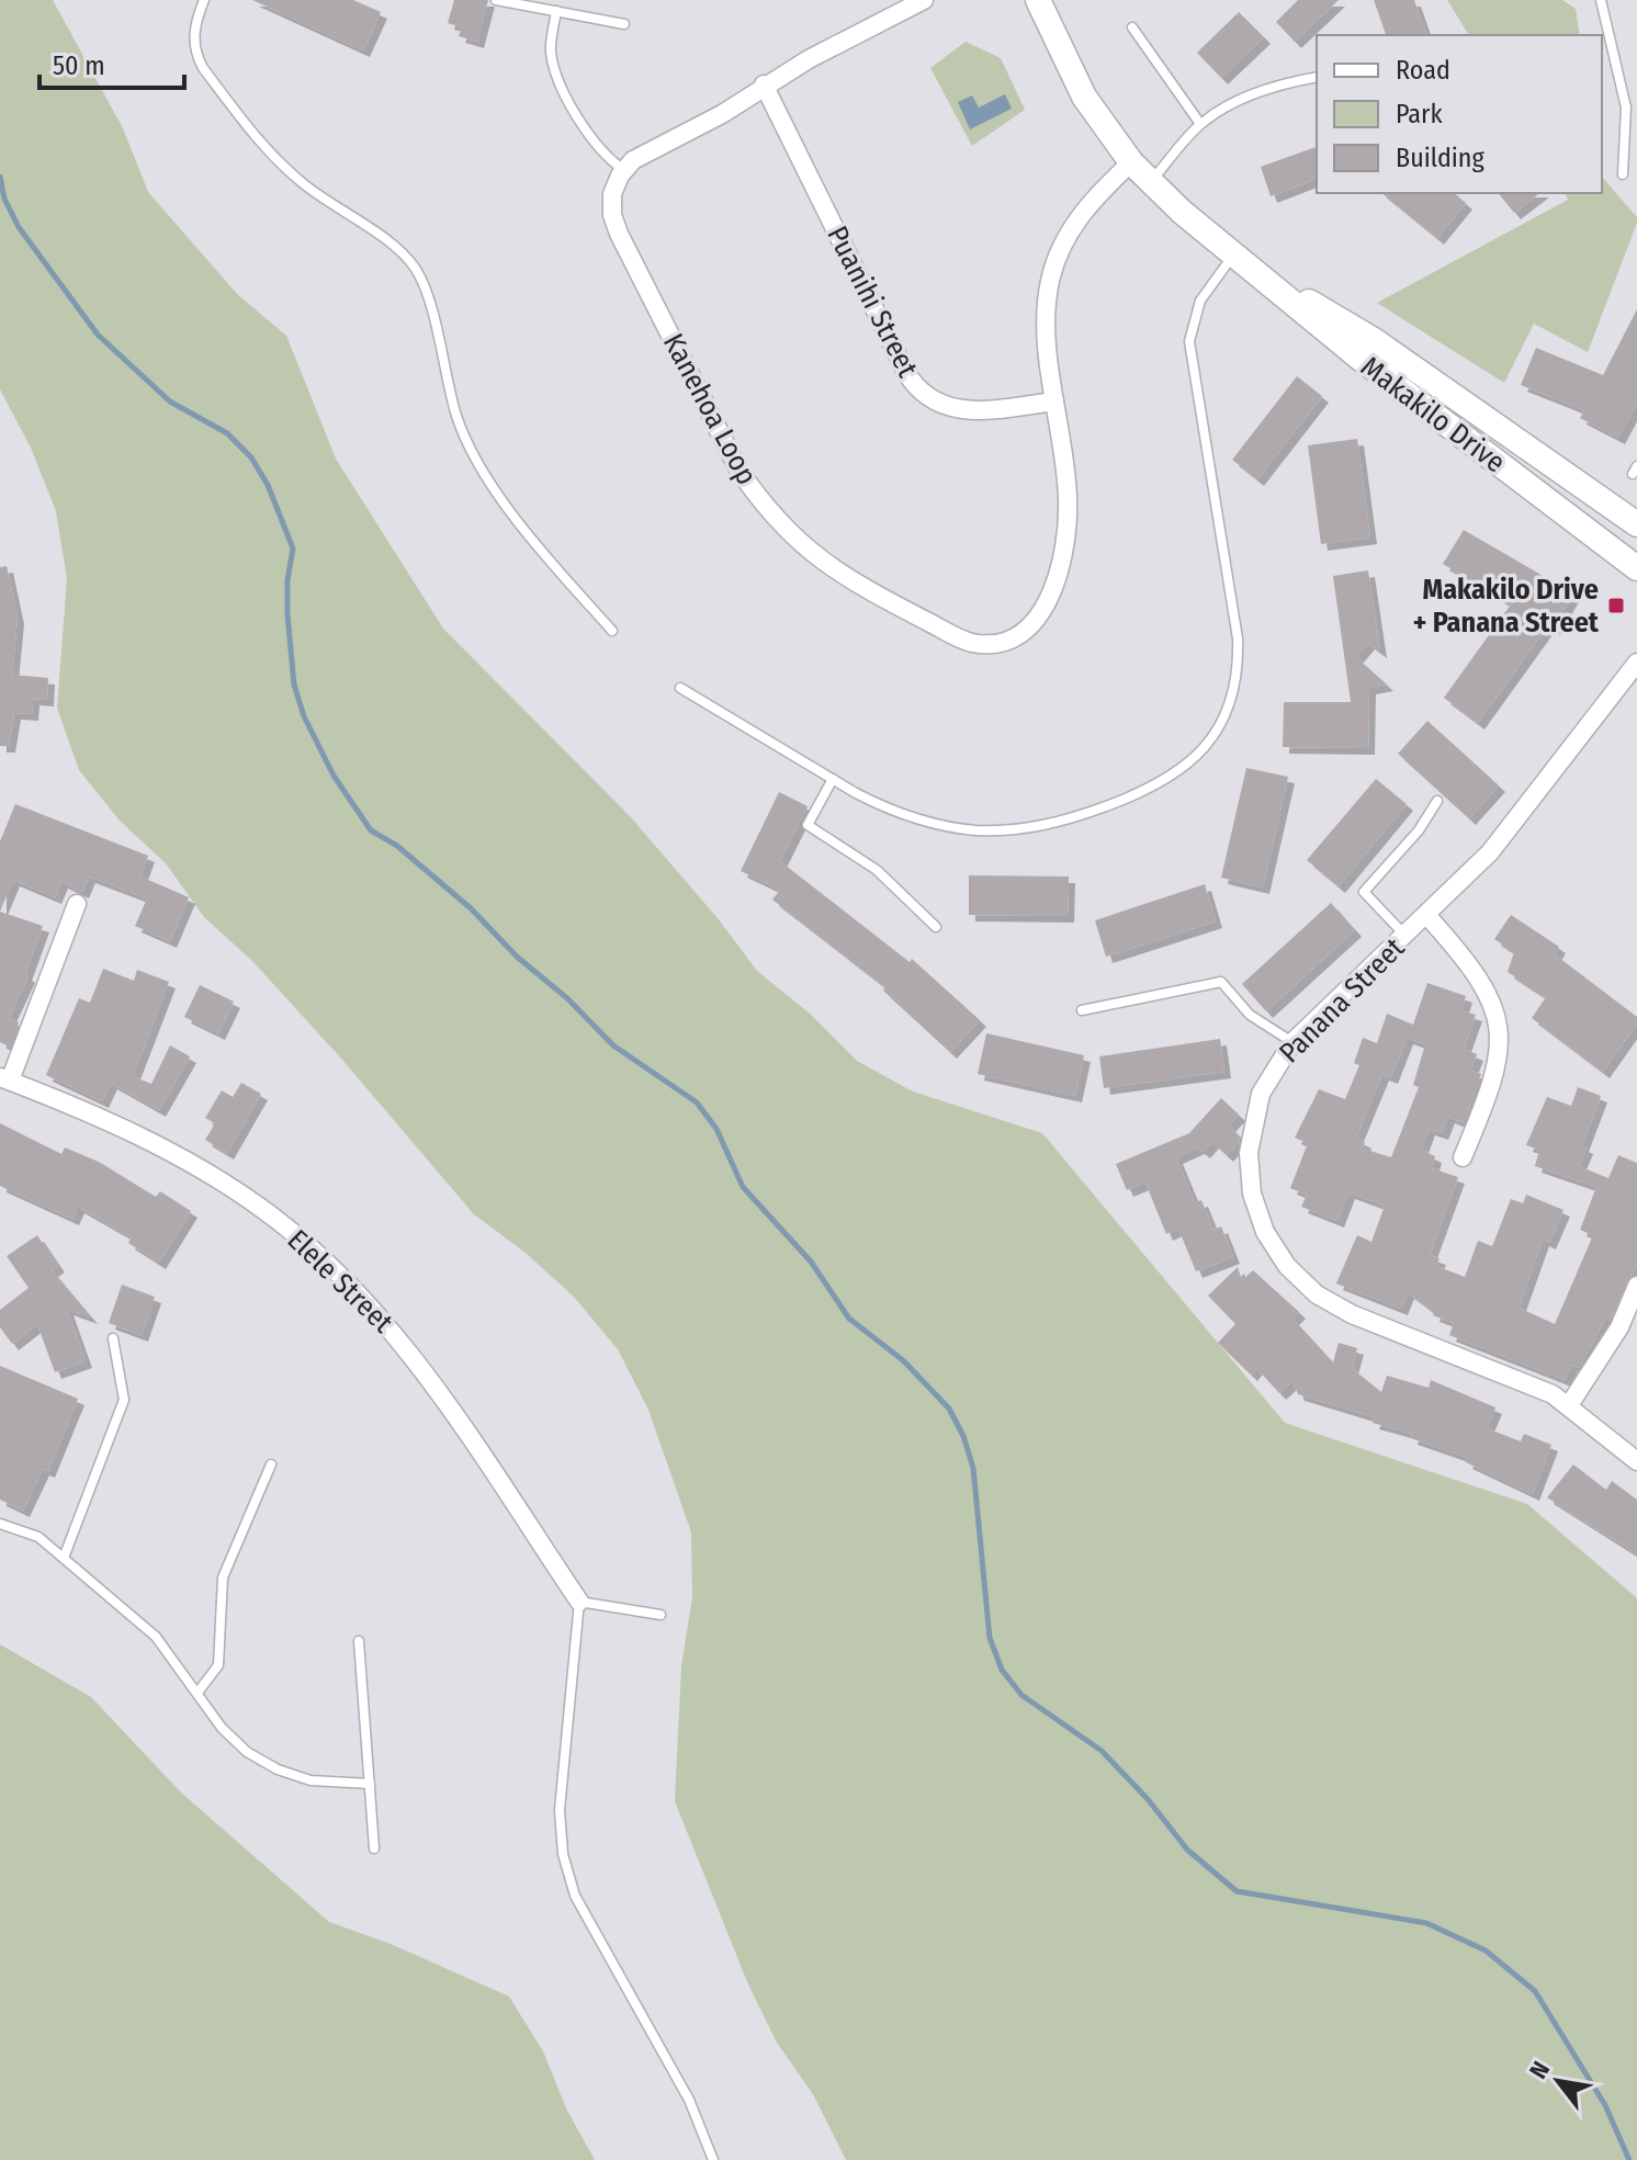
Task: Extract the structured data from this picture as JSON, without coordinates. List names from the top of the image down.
{
  "streets": {
    "main road": ["Makakilo Drive"],
    "street": [
      "Puanihi Street",
      "Kanehoa Loop",
      "Panana Street",
      "Elele Street"
    ]
  },
  "crossings": [
    ["Puanihi Street", "Kanehoa Loop"],
    ["Kanehoa Loop", "Makakilo Drive"]
  ],
  "places": {
    "transit": ["Makakilo Drive + Panana Street"]
  },
  "legend": ["Road", "Park", "Building"],
  "scale_bar": "50 m",
  "north": "top left"
}
